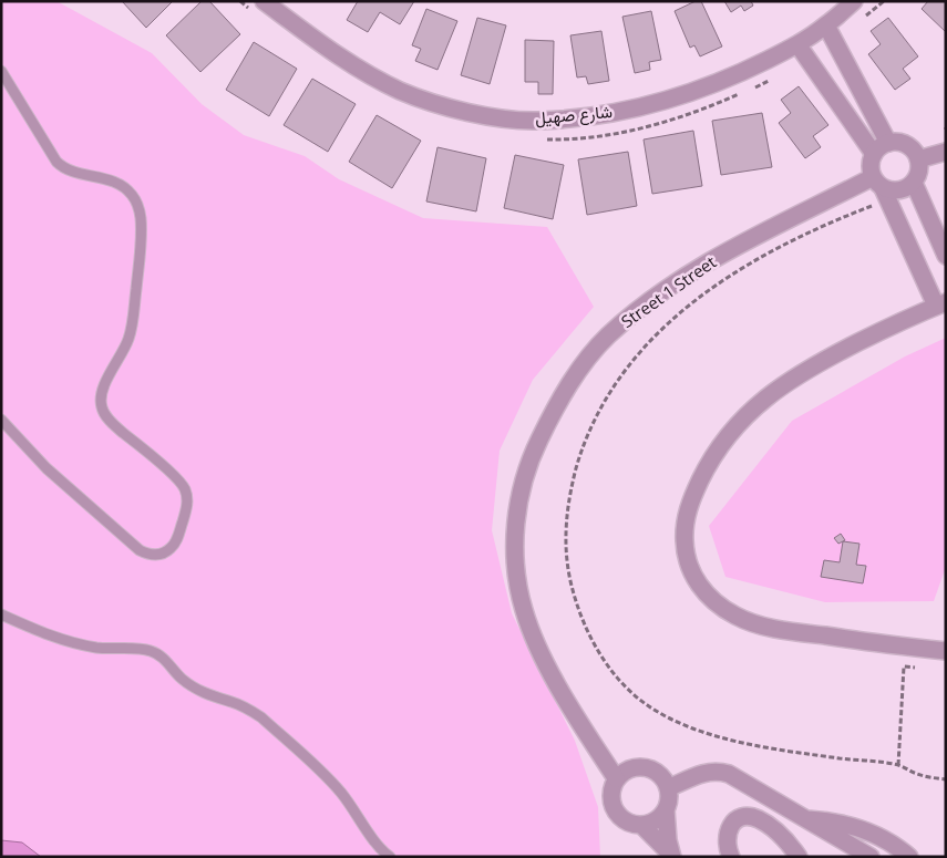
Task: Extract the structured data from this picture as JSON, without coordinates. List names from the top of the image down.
{
  "streets": {
    "street": ["شارع صهيل", "Street 1 Street"]
  }
}
